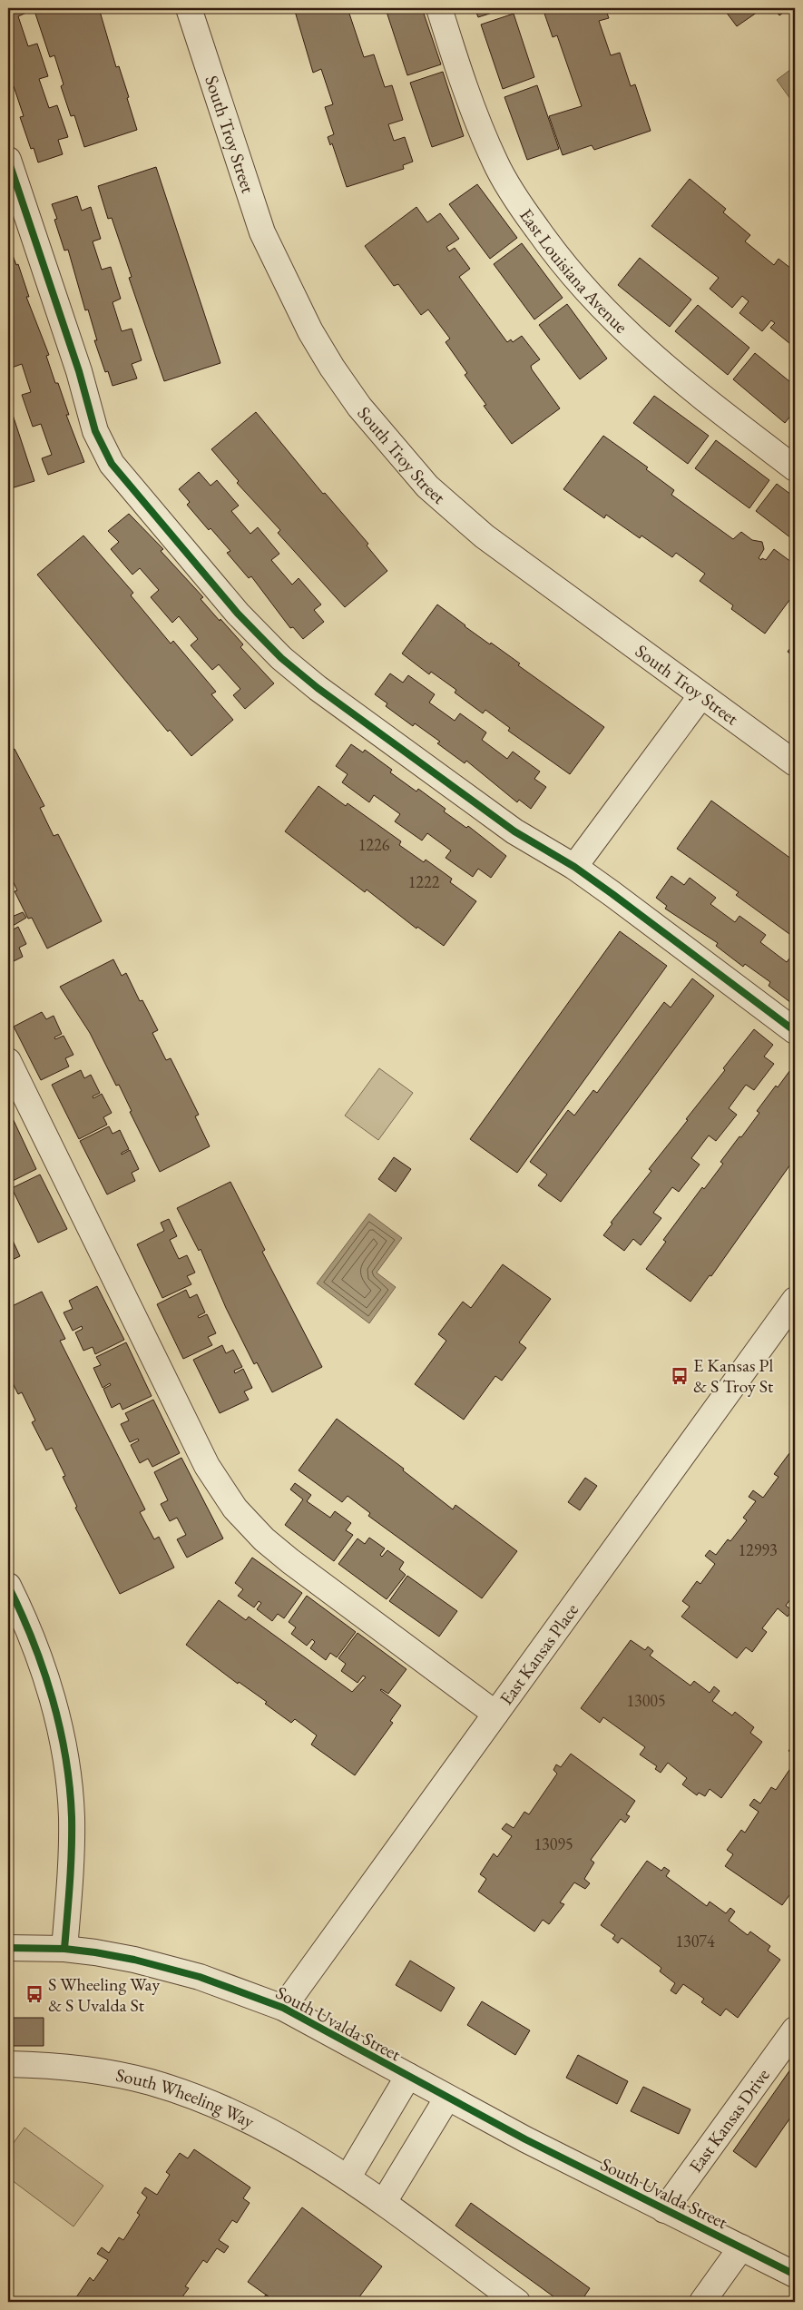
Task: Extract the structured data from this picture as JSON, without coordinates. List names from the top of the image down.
{
  "streets": {
    "street": [
      "South Troy Street",
      "East Louisiana Avenue",
      "East Kansas Place",
      "South Uvalda Street",
      "South Wheeling Way",
      "East Kansas Drive"
    ]
  },
  "crossings": [
    ["East Kansas Place", "South Uvalda Street"],
    ["South Uvalda Street", "East Kansas Drive"]
  ],
  "places": {
    "bus stop": ["E Kansas Pl & S Troy St", "S Wheeling Way & S Uvalda St"]
  },
  "house_numbers": [
    "1226",
    "1222",
    "12993",
    "13005",
    "13095",
    "13074"
  ]
}
